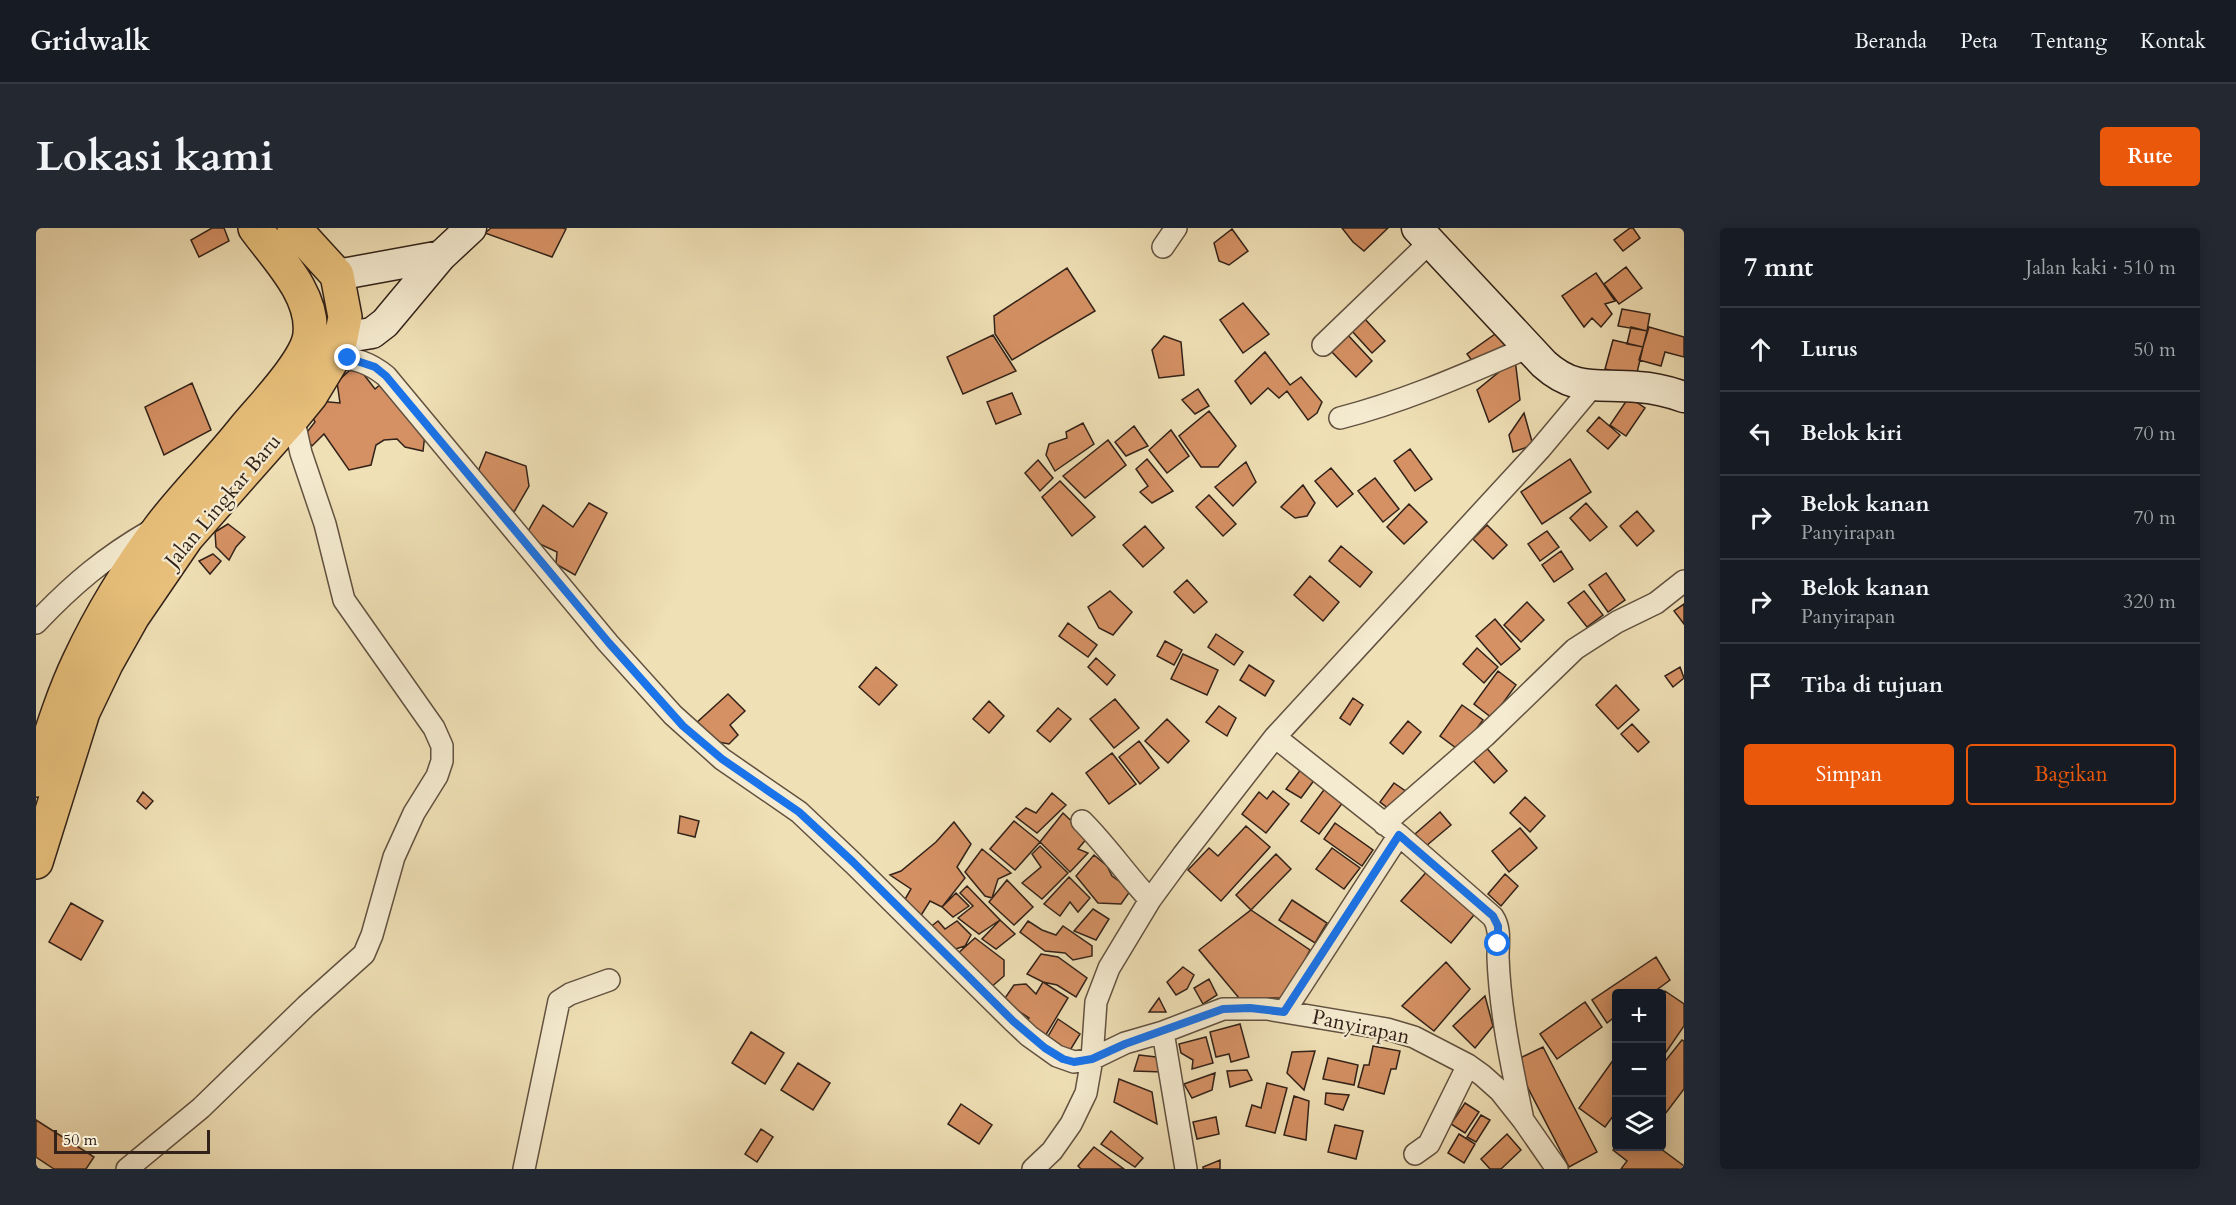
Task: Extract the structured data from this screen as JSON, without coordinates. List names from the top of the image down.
{
  "streets": {
    "highway": ["Jalan Lingkar Baru"],
    "street": ["Panyirapan"]
  },
  "crossings": [
    ["Jalan Lingkar Baru", "Panyirapan"]
  ],
  "scale_bar": "50 m",
  "page": {
    "header": "Gridwalk",
    "nav": [
      "Beranda",
      "Peta",
      "Tentang",
      "Kontak"
    ],
    "buttons": [
      "Rute",
      ["Simpan", "Bagikan"]
    ],
    "title": "Lokasi kami",
    "heading": ["7 mnt", "Jalan kaki · 510 m"],
    "list": [
      ["Lurus", "50 m"],
      ["Belok kiri", "70 m"],
      ["Belok kanan", "Panyirapan", "70 m"],
      ["Belok kanan", "Panyirapan", "320 m"],
      "Tiba di tujuan"
    ],
    "map_buttons": ["+", "−"],
    "scale": "50 m"
  }
}
